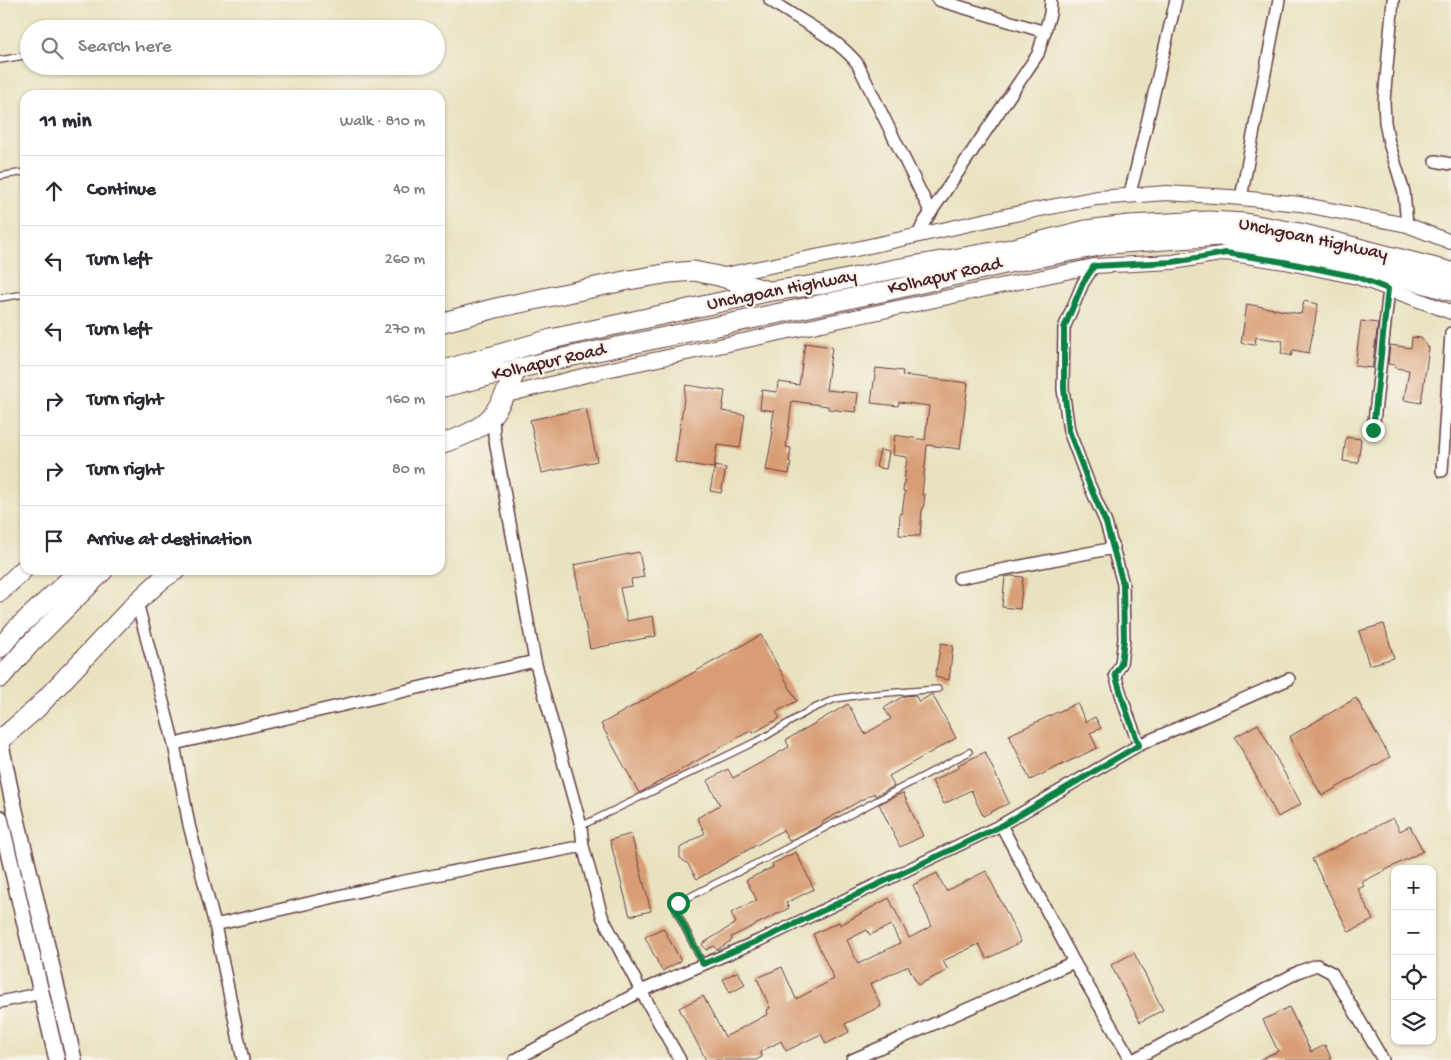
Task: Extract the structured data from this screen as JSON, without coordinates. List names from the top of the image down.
{
  "streets": {
    "highway": ["Unchgoan Highway", "Kolhapur Road"]
  },
  "page": {
    "search": "Search here",
    "heading": ["11 min", "Walk · 810 m"],
    "list": [
      ["Continue", "40 m"],
      ["Turn left", "260 m"],
      ["Turn left", "270 m"],
      ["Turn right", "160 m"],
      ["Turn right", "80 m"],
      "Arrive at destination"
    ],
    "map_buttons": ["+", "−"]
  }
}
